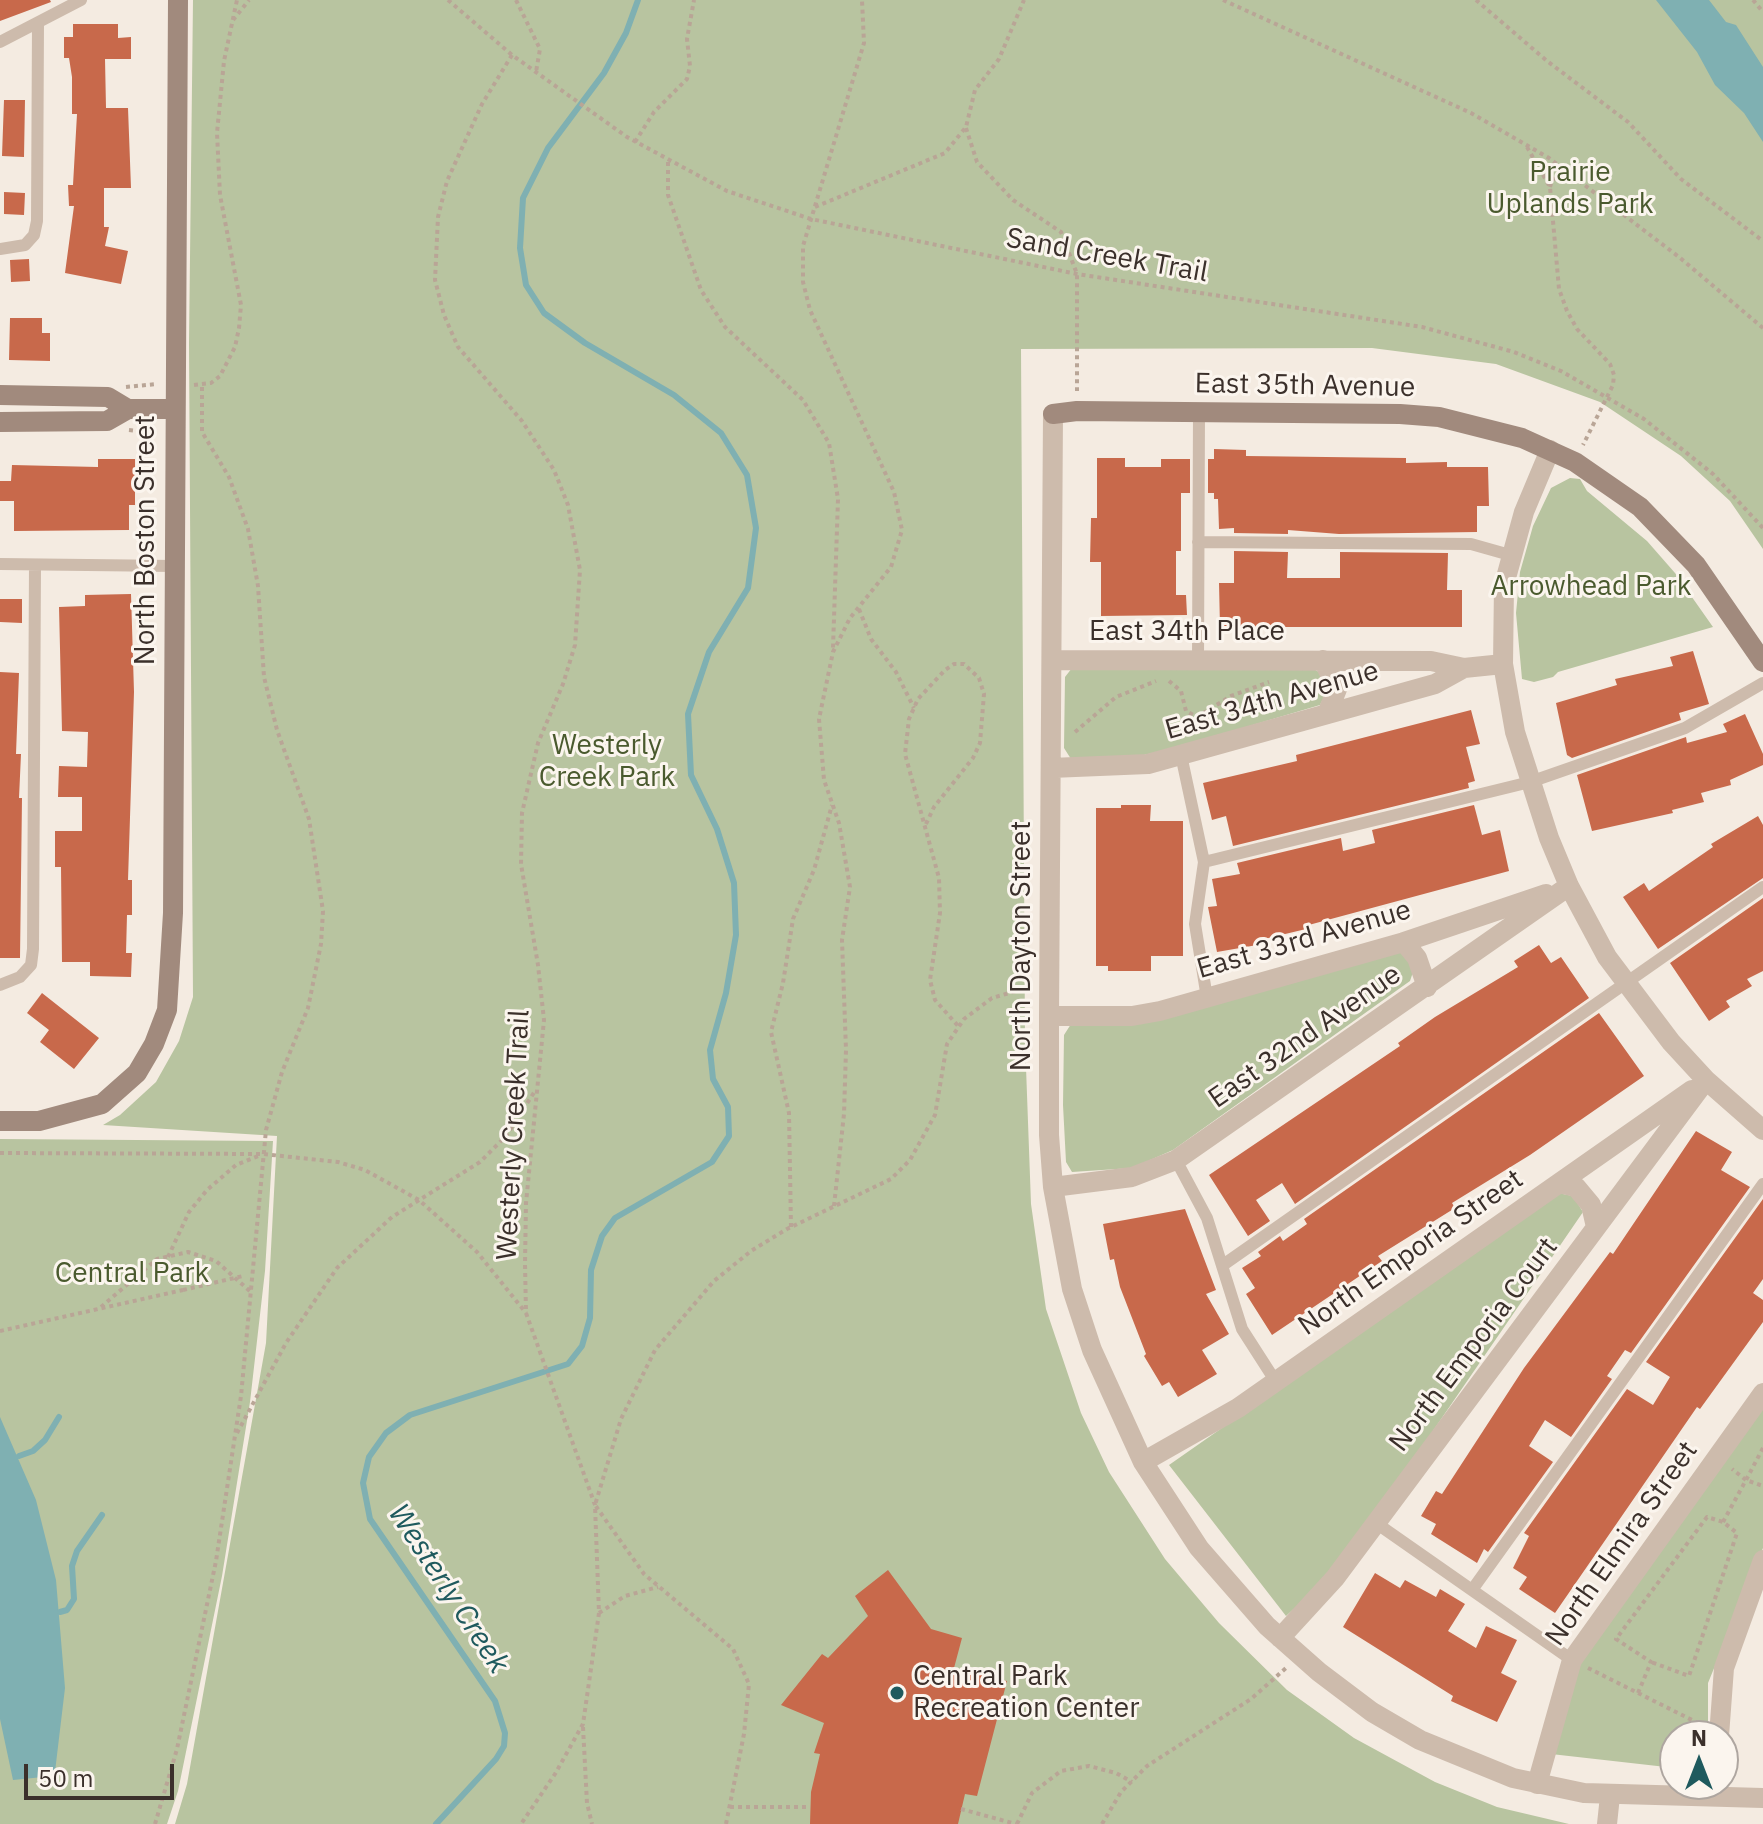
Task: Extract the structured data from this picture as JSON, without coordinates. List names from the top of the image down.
{
  "streets": {
    "street": [
      "East 35th Avenue",
      "North Boston Street",
      "East 34th Place",
      "East 34th Avenue",
      "East 33rd Avenue",
      "North Dayton Street",
      "East 32nd Avenue",
      "North Emporia Street",
      "North Emporia Court",
      "North Elmira Street"
    ],
    "path": ["Sand Creek Trail", "Westerly Creek Trail"]
  },
  "crossings": [
    ["Sand Creek Trail", "Westerly Creek Trail"],
    ["East 35th Avenue", "North Dayton Street"],
    ["East 34th Place", "East 34th Avenue"],
    ["East 34th Place", "North Dayton Street"],
    ["East 34th Avenue", "North Dayton Street"],
    ["East 33rd Avenue", "North Dayton Street"],
    ["East 33rd Avenue", "East 32nd Avenue"],
    ["North Dayton Street", "East 32nd Avenue"],
    ["North Dayton Street", "North Emporia Street"],
    ["North Dayton Street", "North Emporia Court"],
    ["North Dayton Street", "North Elmira Street"],
    ["North Emporia Street", "North Emporia Court"]
  ],
  "water": ["Westerly Creek"],
  "parks": [
    "Prairie Uplands Park",
    "Arrowhead Park",
    "Westerly Creek Park",
    "Central Park"
  ],
  "places": ["Central Park Recreation Center"],
  "scale_bar": "50 m",
  "north": "top"
}
